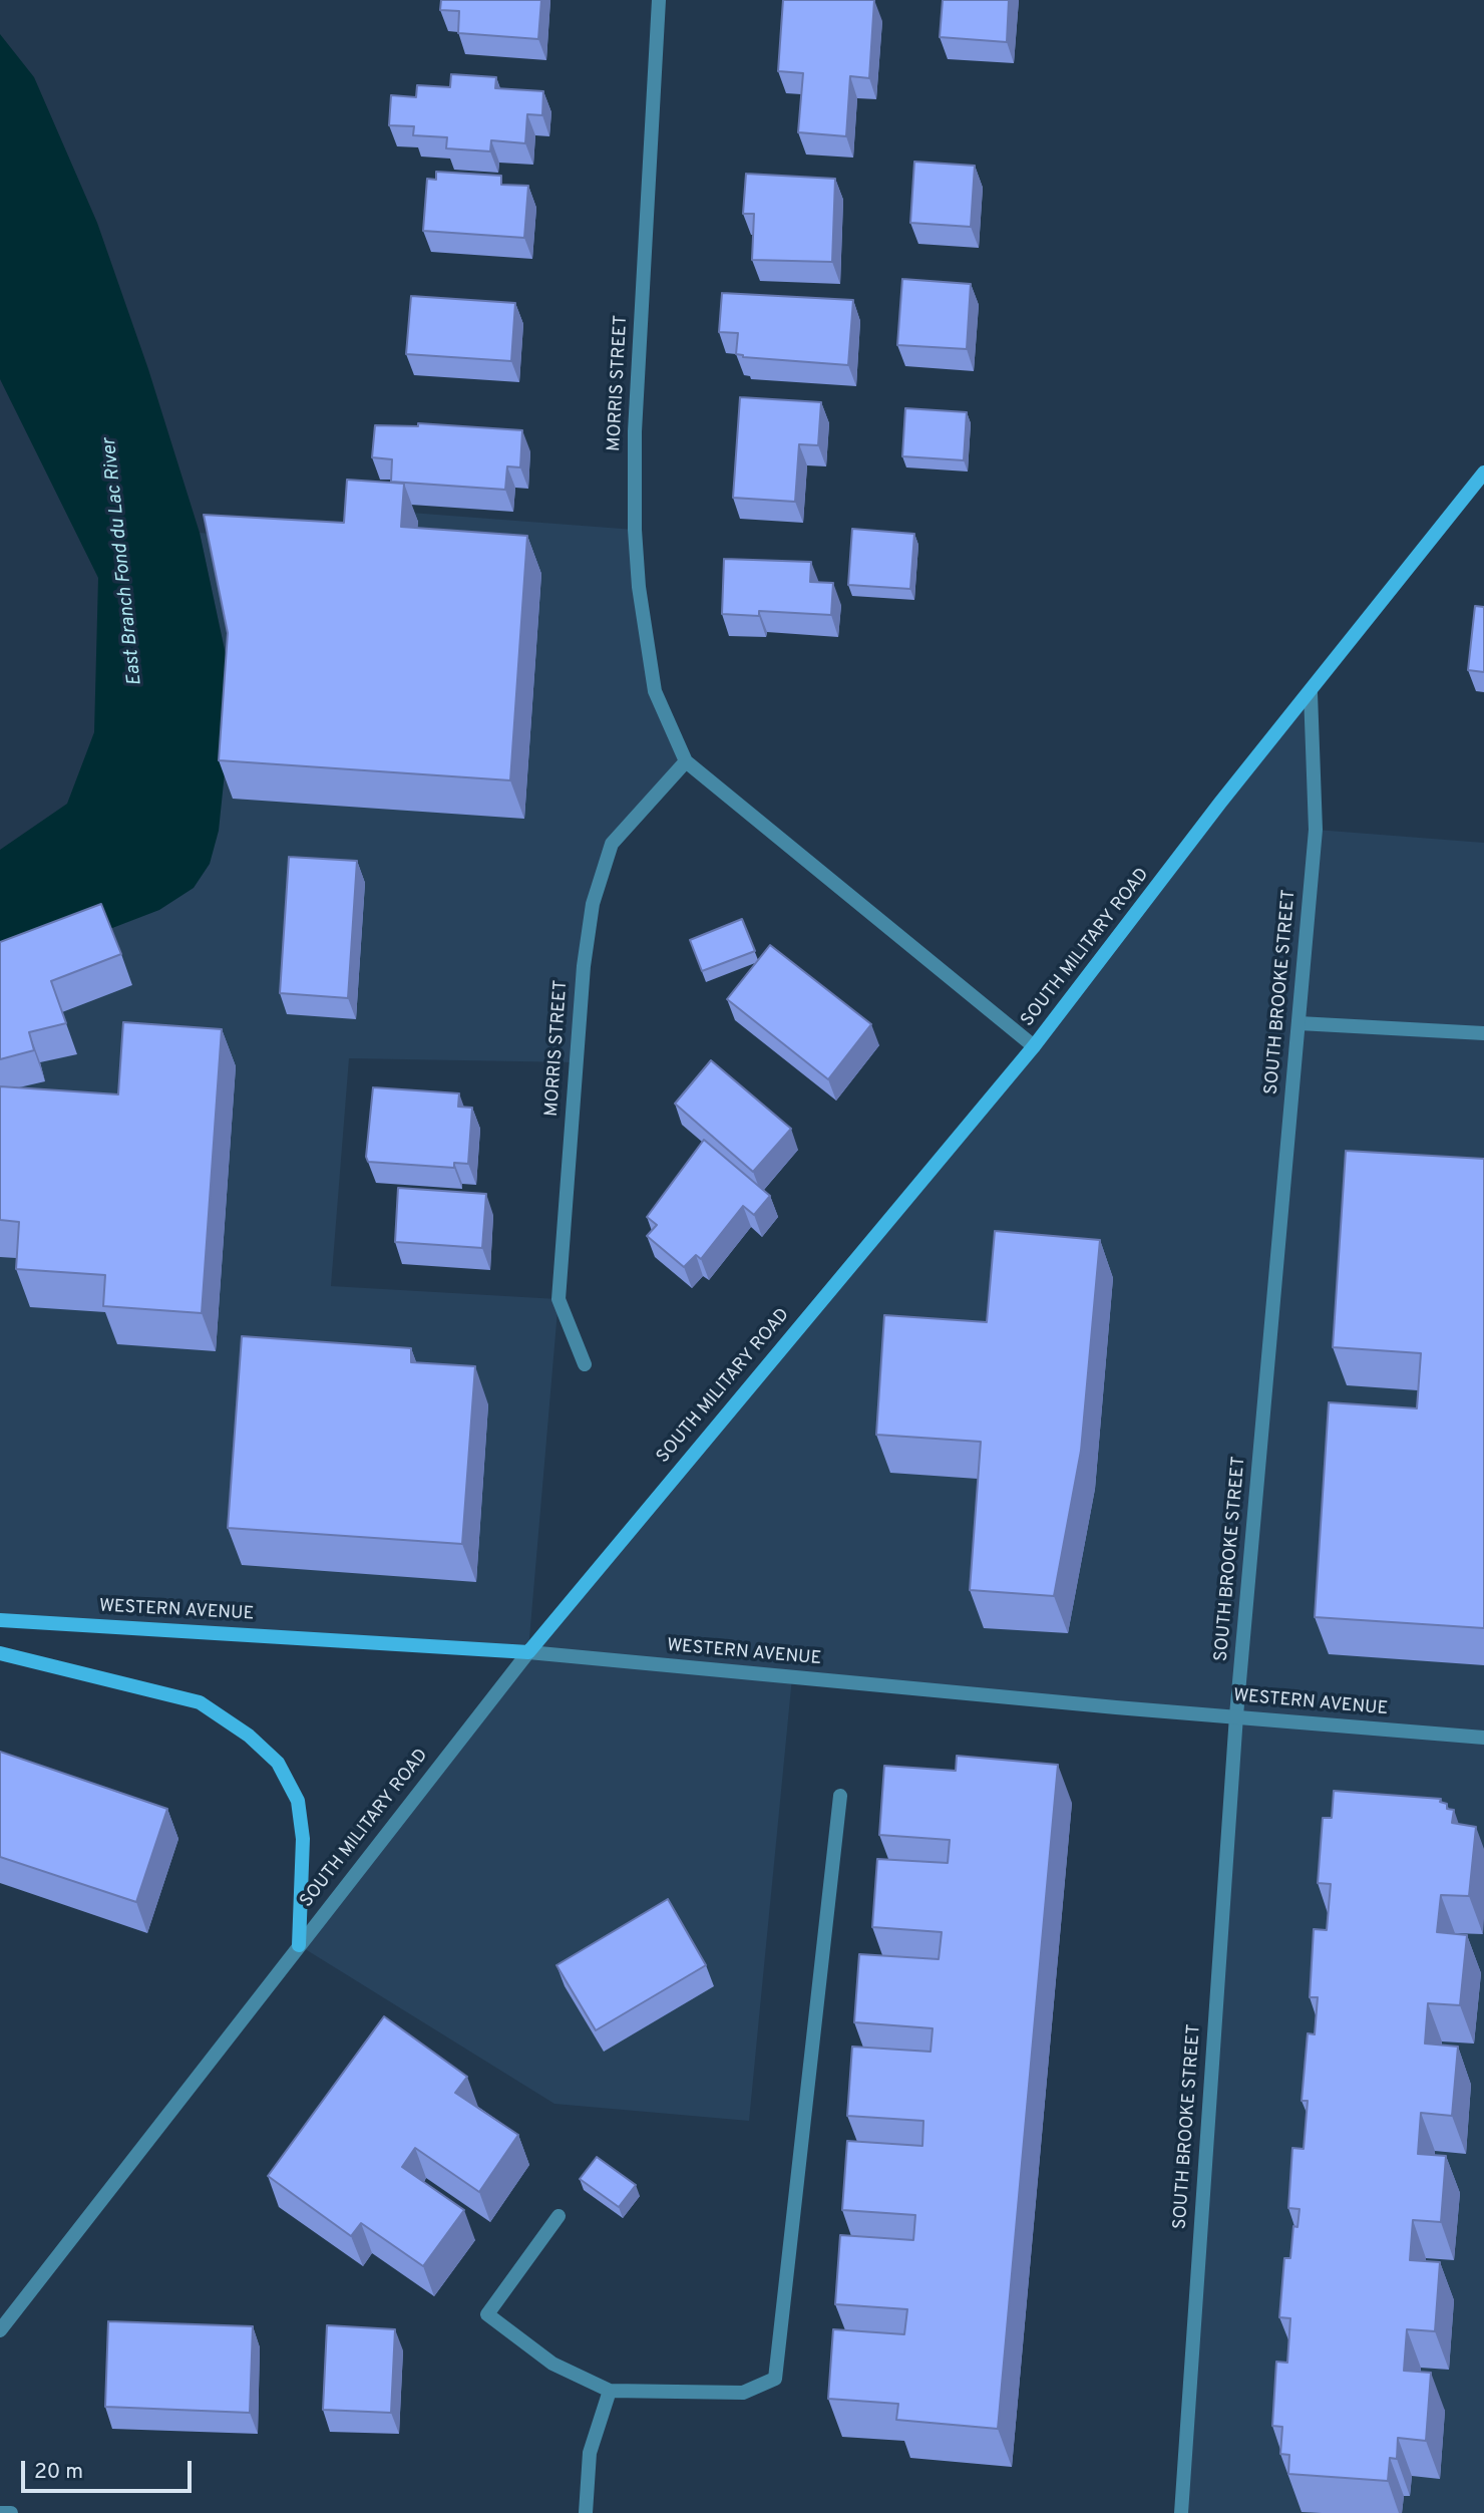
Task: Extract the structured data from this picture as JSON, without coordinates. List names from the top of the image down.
{
  "streets": {
    "main road": ["SOUTH MILITARY ROAD", "WESTERN AVENUE"],
    "street": ["MORRIS STREET", "SOUTH BROOKE STREET"]
  },
  "crossings": [
    ["MORRIS STREET", "SOUTH MILITARY ROAD"],
    ["SOUTH MILITARY ROAD", "SOUTH BROOKE STREET"],
    ["SOUTH MILITARY ROAD", "WESTERN AVENUE"],
    ["SOUTH BROOKE STREET", "WESTERN AVENUE"]
  ],
  "water": ["East Branch Fond du Lac River"],
  "scale_bar": "20 m"
}
